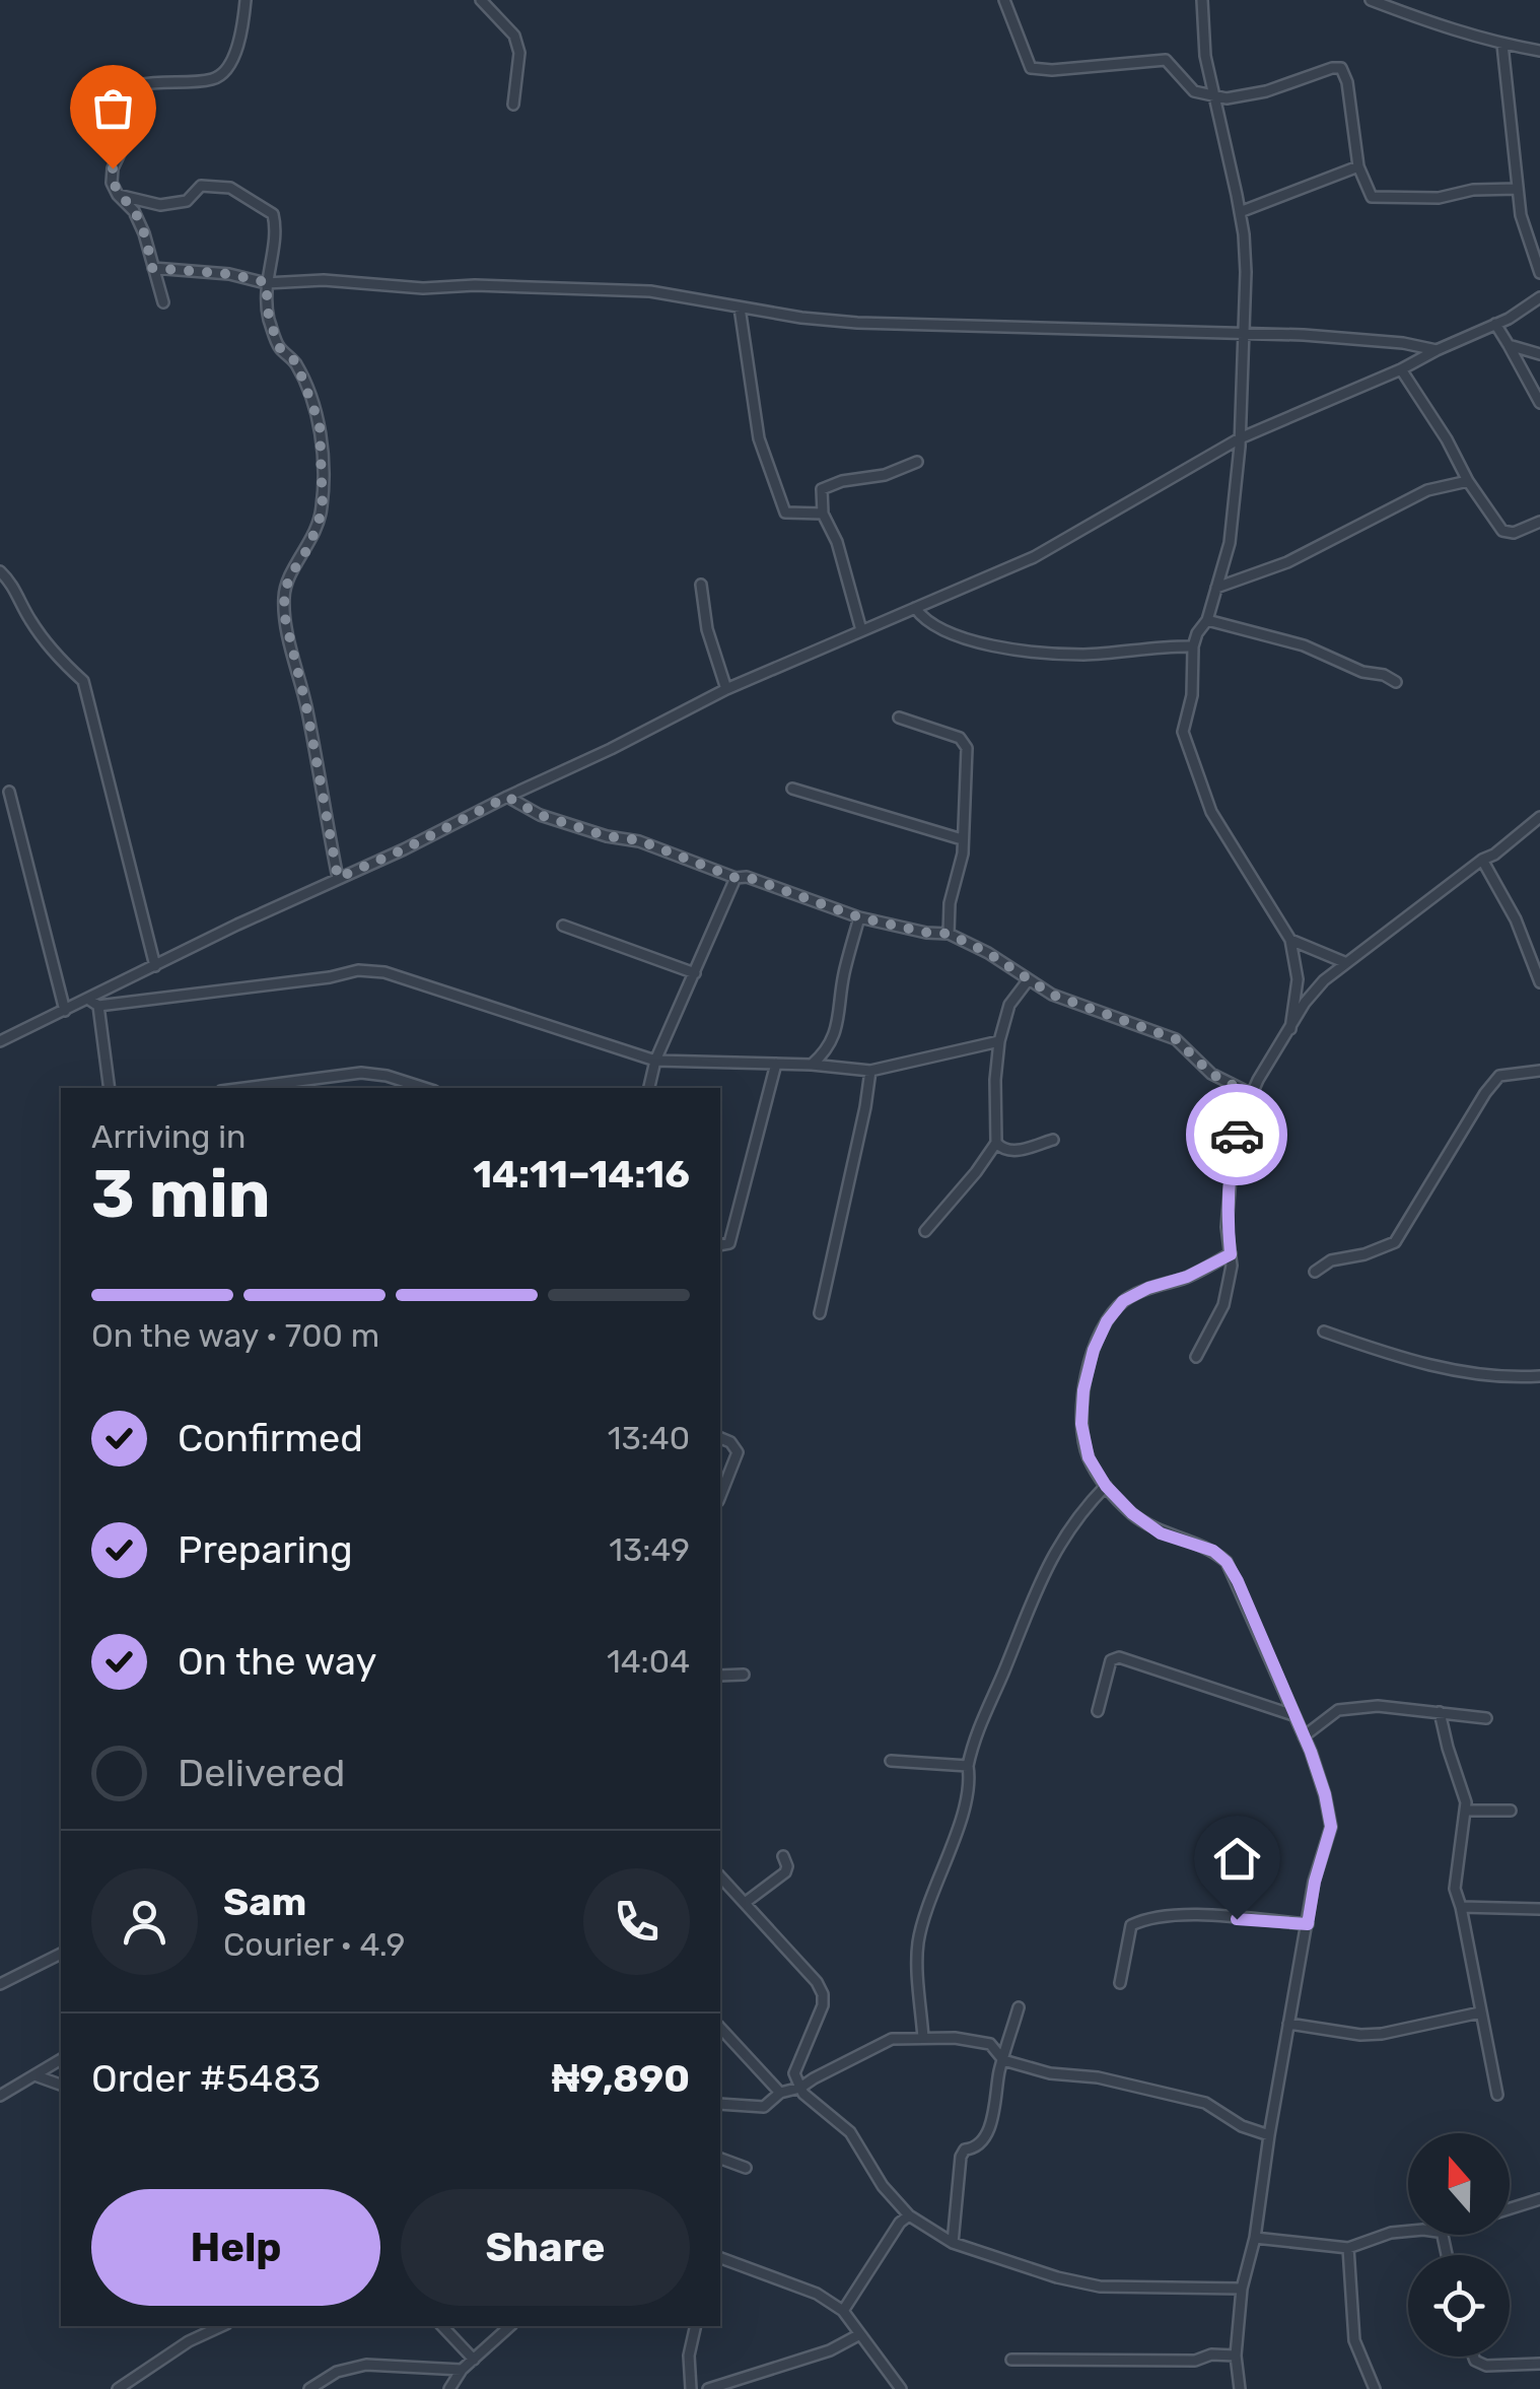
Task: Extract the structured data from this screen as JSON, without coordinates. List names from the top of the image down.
{
  "north": "top",
  "page": {
    "heading": ["3 min", "Arriving in", "14:11–14:16"],
    "panel": [
      "Sam",
      "Courier · 4.9",
      "Order #5483",
      "₦9,890"
    ],
    "bar": "On the way · 700 m",
    "list": [
      ["Confirmed", "13:40"],
      ["Preparing", "13:49"],
      ["On the way", "14:04"],
      "Delivered"
    ],
    "buttons": ["Help", "Share"]
  }
}
